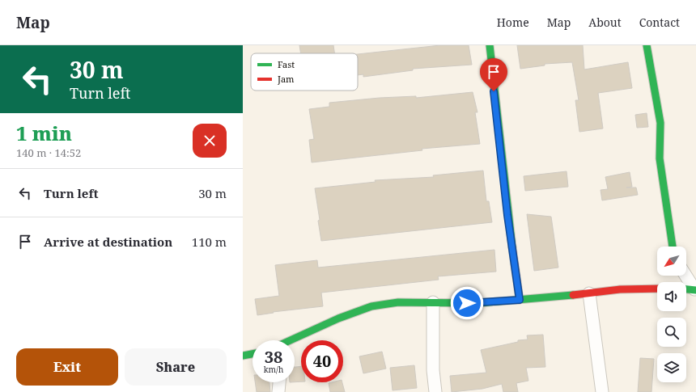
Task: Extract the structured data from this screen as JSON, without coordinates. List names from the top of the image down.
{
  "legend": ["Fast", "Jam"],
  "north": "bottom left",
  "page": {
    "header": "Map",
    "nav": [
      "Home",
      "Map",
      "About",
      "Contact"
    ],
    "turn": ["30 m", "Turn left"],
    "heading": ["1 min", "140 m · 14:52"],
    "list": [
      {
        "name": "Turn left",
        "value": "30 m"
      },
      {
        "name": "Arrive at destination",
        "value": "110 m"
      }
    ],
    "speed": "38 km/h",
    "limit": "40",
    "buttons": ["Exit", "Share"]
  }
}
